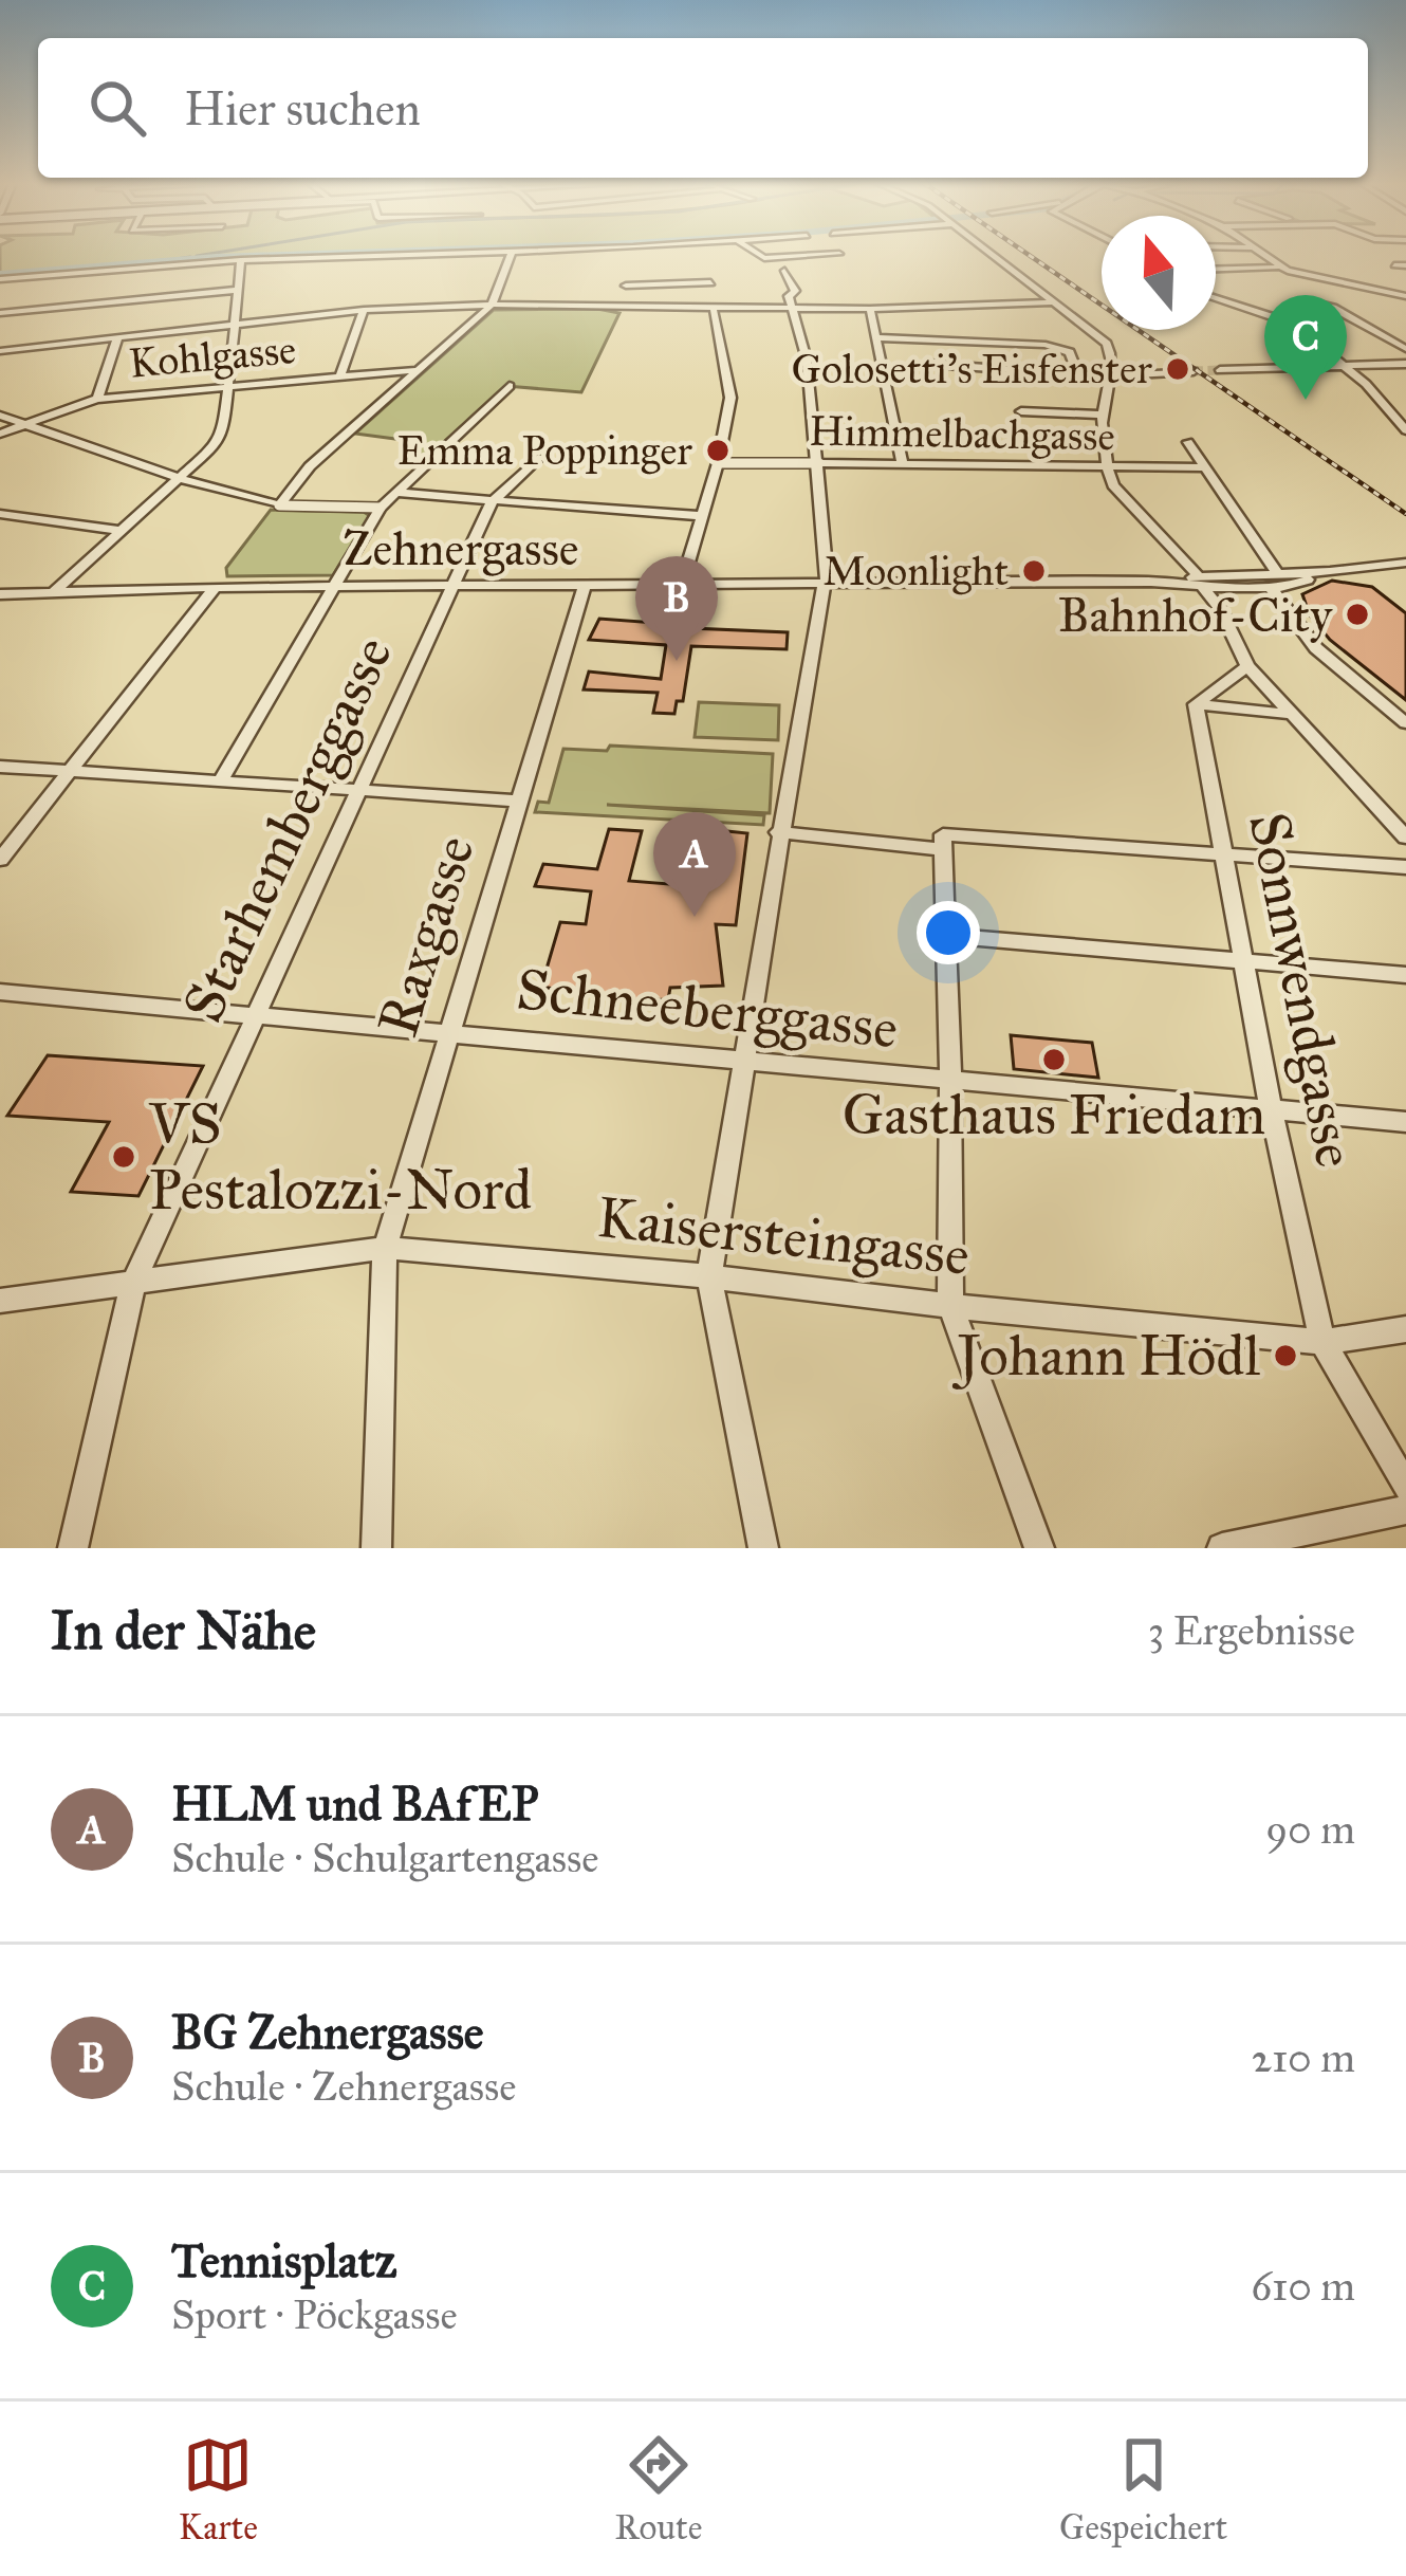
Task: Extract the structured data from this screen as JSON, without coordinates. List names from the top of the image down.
{
  "streets": {
    "street": [
      "Kohlgasse",
      "Himmelbachgasse",
      "Zehnergasse",
      "Starhemberggasse",
      "Raxgasse",
      "Sonnwendgasse",
      "Schneeberggasse",
      "Kaisersteingasse"
    ]
  },
  "crossings": [
    ["Zehnergasse", "Starhemberggasse"],
    ["Zehnergasse", "Raxgasse"],
    ["Starhemberggasse", "Schneeberggasse"],
    ["Starhemberggasse", "Kaisersteingasse"],
    ["Raxgasse", "Schneeberggasse"],
    ["Raxgasse", "Kaisersteingasse"],
    ["Sonnwendgasse", "Schneeberggasse"],
    ["Sonnwendgasse", "Kaisersteingasse"]
  ],
  "places": [
    "Golosetti's Eisfenster",
    "Emma Poppinger",
    "Moonlight",
    "Bahnhof-City",
    "Gasthaus Friedam",
    "VS Pestalozzi-Nord",
    "Johann Hödl"
  ],
  "north": "top",
  "page": {
    "search": "Hier suchen",
    "pins": ["C", "B", "A"],
    "heading": ["In der Nähe", "3 Ergebnisse"],
    "list": [
      {
        "mark": "A",
        "name": "HLM und BAfEP",
        "note": "Schule · Schulgartengasse",
        "value": "90 m"
      },
      {
        "mark": "B",
        "name": "BG Zehnergasse",
        "note": "Schule · Zehnergasse",
        "value": "210 m"
      },
      {
        "mark": "C",
        "name": "Tennisplatz",
        "note": "Sport · Pöckgasse",
        "value": "610 m"
      }
    ],
    "nav": ["Karte", "Route", "Gespeichert"]
  }
}
